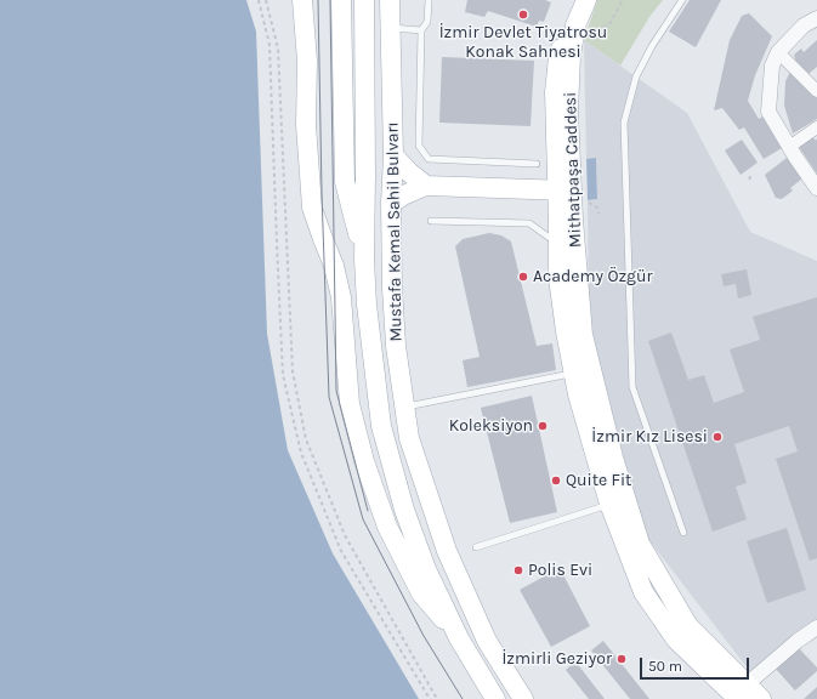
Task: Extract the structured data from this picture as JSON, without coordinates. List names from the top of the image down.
{
  "streets": {
    "main road": ["Mithatpaşa Caddesi", "Mustafa Kemal Sahil Bulvarı"]
  },
  "places": [
    "İzmir Devlet Tiyatrosu Konak Sahnesi",
    "Academy Özgür",
    "Koleksiyon",
    "İzmir Kız Lisesi",
    "Quite Fit",
    "Polis Evi",
    "İzmirli Geziyor"
  ],
  "scale_bar": "50 m"
}
